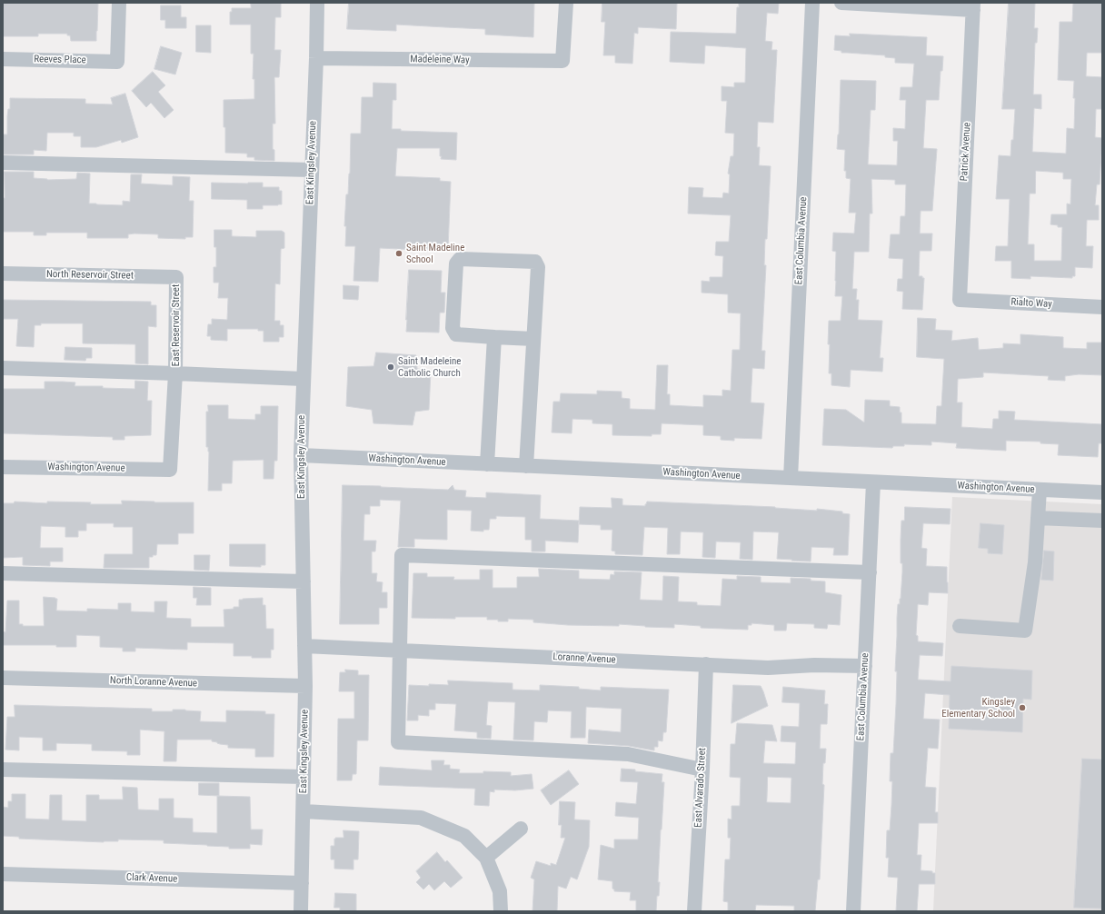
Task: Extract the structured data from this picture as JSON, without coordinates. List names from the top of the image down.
{
  "streets": {
    "street": [
      "Reeves Place",
      "Madeleine Way",
      "Patrick Avenue",
      "East Kingsley Avenue",
      "East Columbia Avenue",
      "North Reservoir Street",
      "Rialto Way",
      "East Reservoir Street",
      "Washington Avenue",
      "Loranne Avenue",
      "North Loranne Avenue",
      "East Alvarado Street",
      "Clark Avenue"
    ]
  },
  "crossings": [
    ["Madeleine Way", "East Kingsley Avenue"],
    ["Patrick Avenue", "Rialto Way"],
    ["East Kingsley Avenue", "Washington Avenue"],
    ["East Kingsley Avenue", "Loranne Avenue"],
    ["East Kingsley Avenue", "North Loranne Avenue"],
    ["East Kingsley Avenue", "Clark Avenue"],
    ["East Columbia Avenue", "Washington Avenue"],
    ["East Columbia Avenue", "Loranne Avenue"],
    ["North Reservoir Street", "East Reservoir Street"],
    ["East Reservoir Street", "Washington Avenue"],
    ["Loranne Avenue", "East Alvarado Street"]
  ],
  "places": ["Saint Madeline School", "Saint Madeleine Catholic Church", "Kingsley Elementary School"]
}
